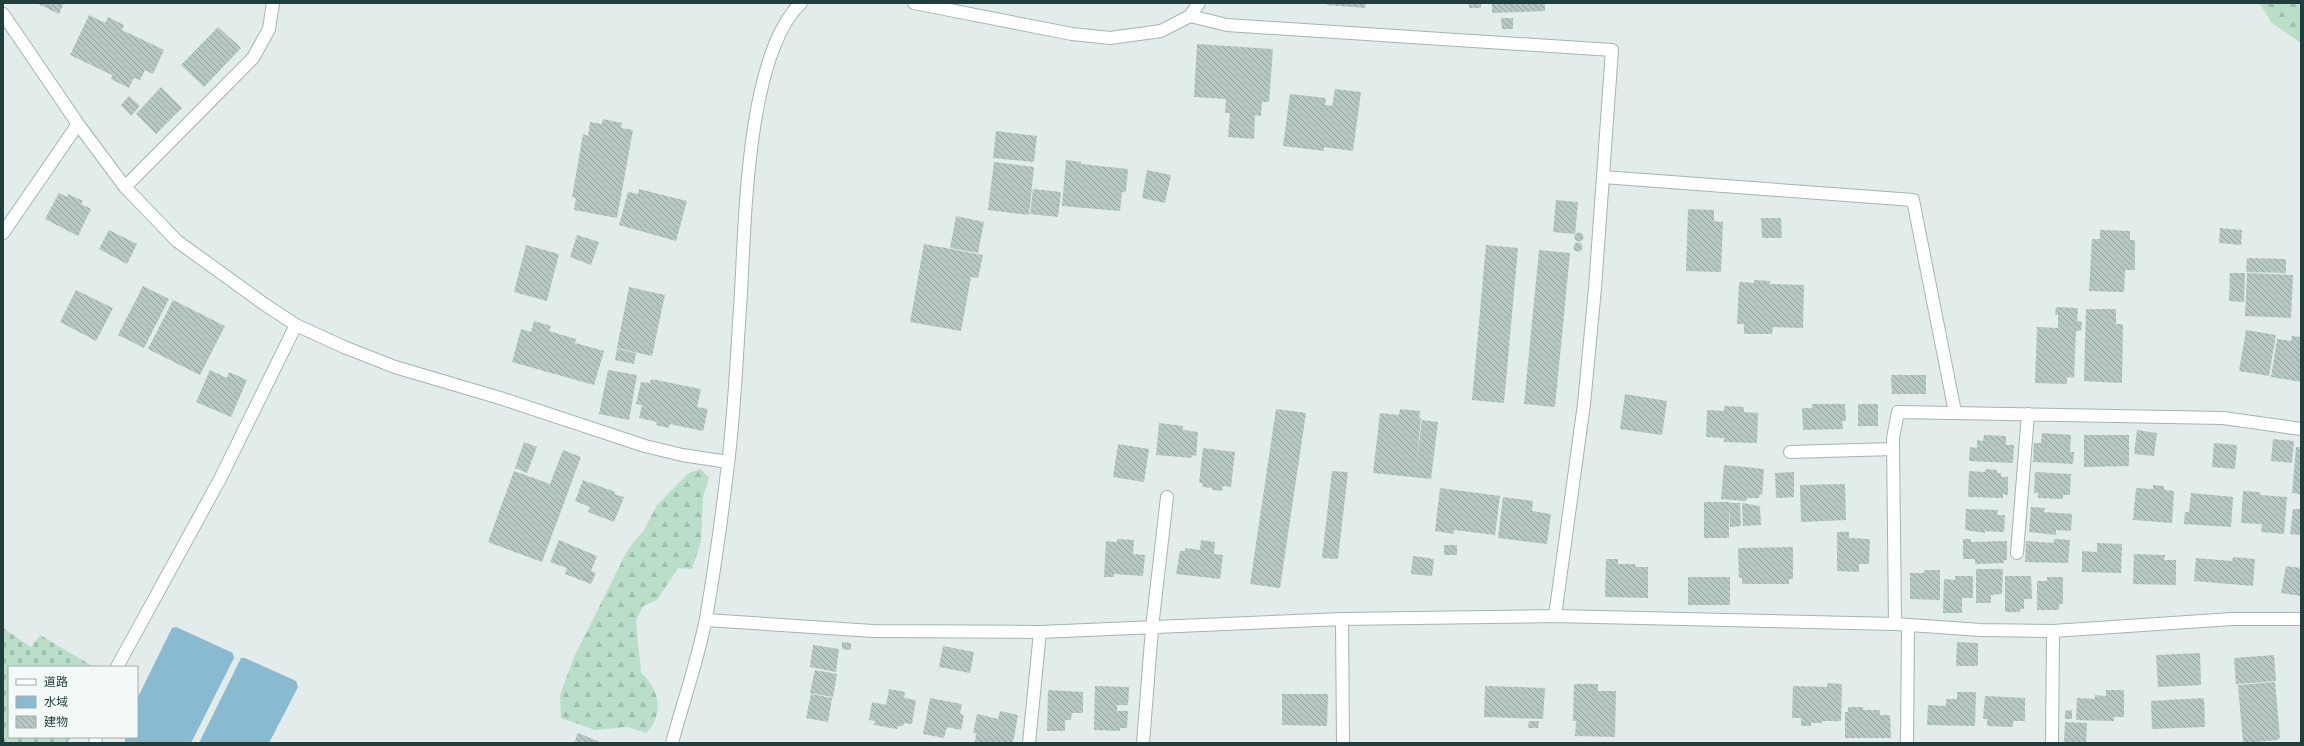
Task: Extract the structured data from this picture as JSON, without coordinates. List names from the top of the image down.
{
  "legend": ["道路", "水域", "建物"]
}
